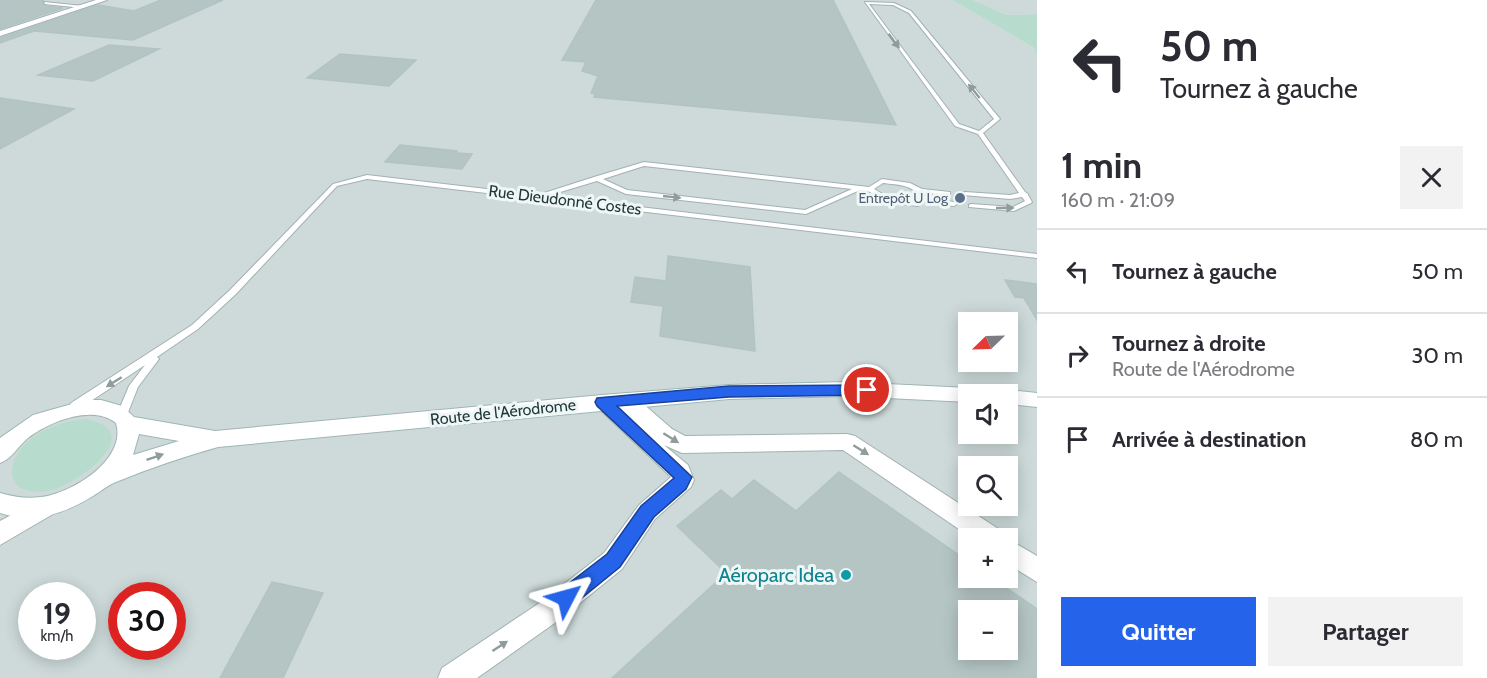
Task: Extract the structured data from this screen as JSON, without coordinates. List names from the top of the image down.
{
  "streets": {
    "street": ["Route de l'Aérodrome"],
    "lane": ["Rue Dieudonné Costes"]
  },
  "crossings": [
    ["Rue Dieudonné Costes", "Route de l'Aérodrome"]
  ],
  "places": ["Entrepôt U Log", "Aéroparc Idea"],
  "north": "bottom left",
  "page": {
    "turn": ["50 m", "Tournez à gauche"],
    "heading": ["1 min", "160 m · 21:09"],
    "list": [
      {
        "name": "Tournez à gauche",
        "value": "50 m"
      },
      {
        "name": "Tournez à droite",
        "note": "Route de l'Aérodrome",
        "value": "30 m"
      },
      {
        "name": "Arrivée à destination",
        "value": "80 m"
      }
    ],
    "map_buttons": ["+", "−"],
    "speed": "19 km/h",
    "limit": "30",
    "buttons": ["Quitter", "Partager"]
  }
}
